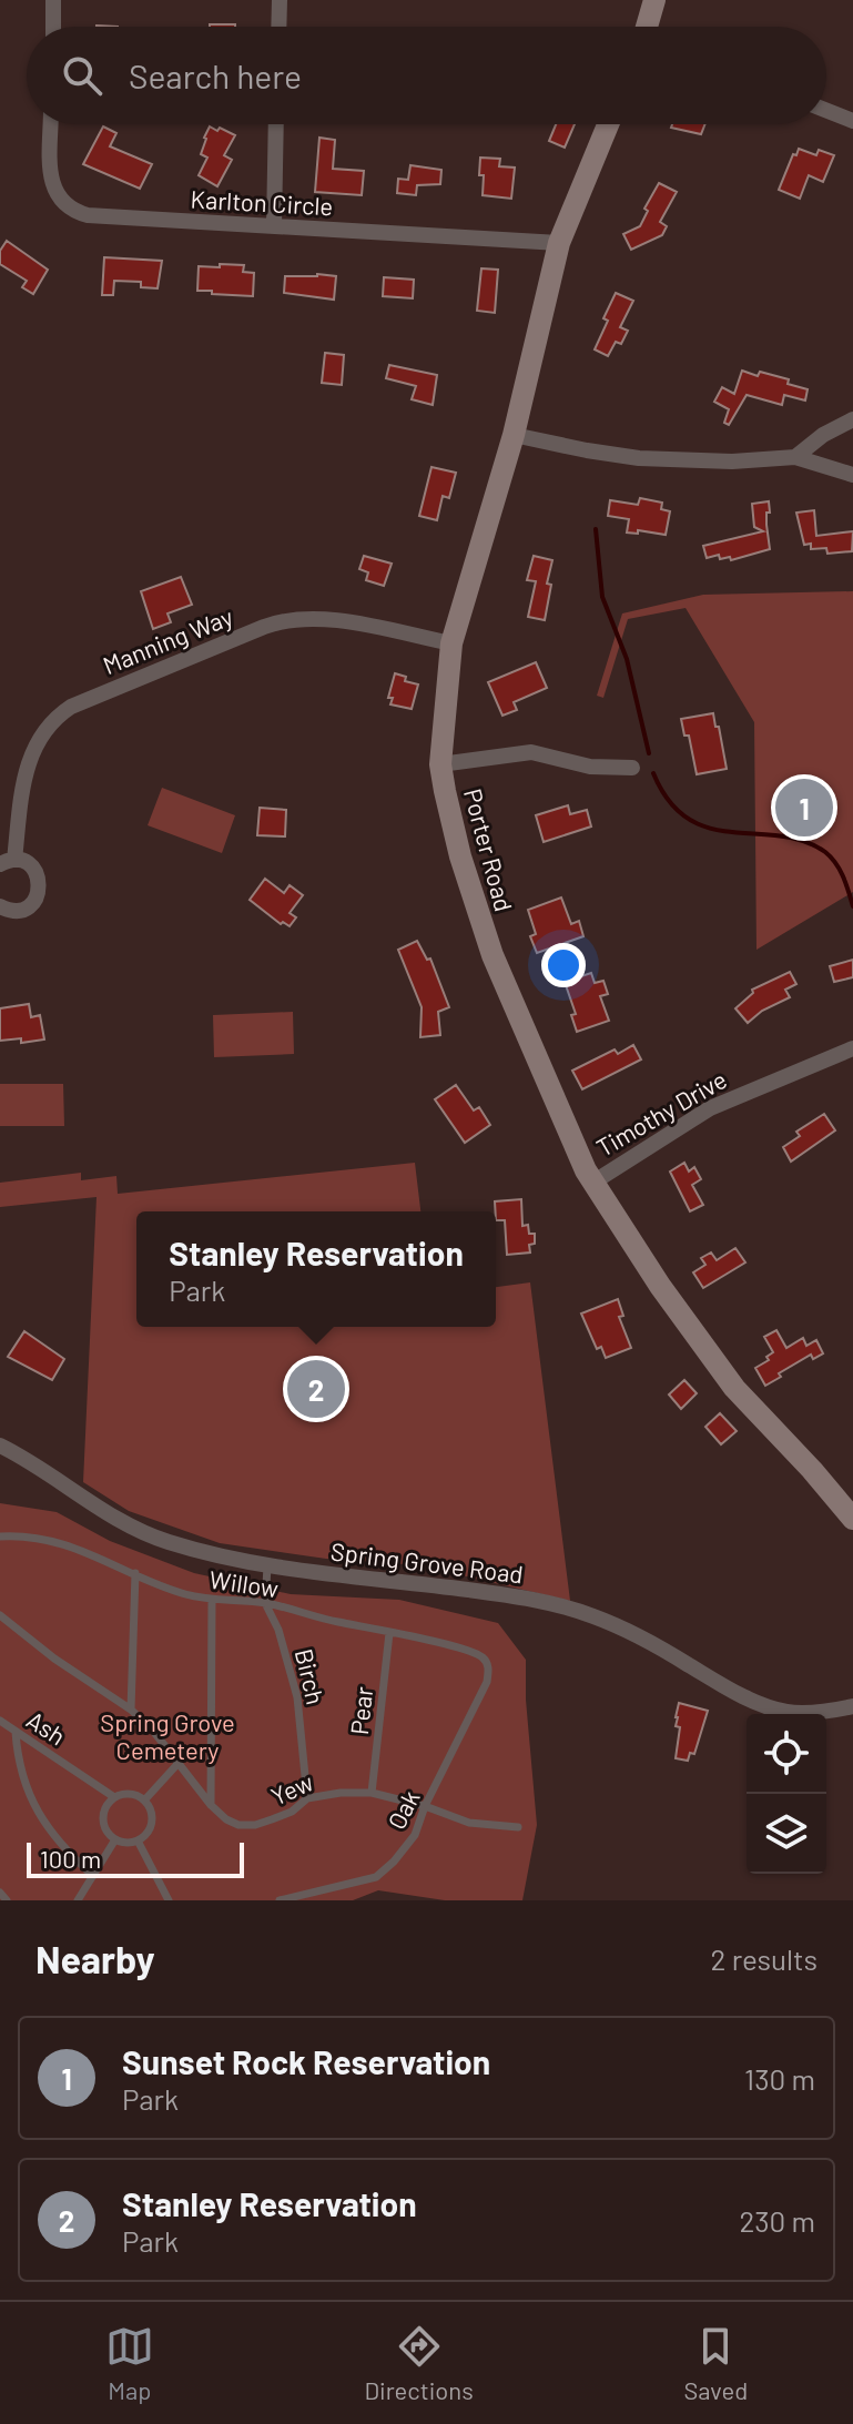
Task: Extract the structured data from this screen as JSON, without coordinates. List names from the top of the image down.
{
  "streets": {
    "street": [
      "Karlton Circle",
      "Manning Way",
      "Porter Road",
      "Timothy Drive",
      "Spring Grove Road"
    ],
    "lane": [
      "Willow",
      "Birch",
      "Pear",
      "Ash",
      "Yew",
      "Oak"
    ]
  },
  "crossings": [
    ["Karlton Circle", "Porter Road"],
    ["Manning Way", "Porter Road"],
    ["Porter Road", "Timothy Drive"],
    ["Spring Grove Road", "Birch"],
    ["Willow", "Birch"],
    ["Willow", "Pear"],
    ["Willow", "Oak"],
    ["Birch", "Yew"],
    ["Pear", "Yew"],
    ["Yew", "Oak"]
  ],
  "parks": ["Spring Grove Cemetery"],
  "scale_bar": "100 m",
  "page": {
    "search": "Search here",
    "pins": ["1", "2"],
    "popup": ["Stanley Reservation", "Park"],
    "scale": "100 m",
    "heading": ["Nearby", "2 results"],
    "list": [
      {
        "mark": "1",
        "name": "Sunset Rock Reservation",
        "note": "Park",
        "value": "130 m"
      },
      {
        "mark": "2",
        "name": "Stanley Reservation",
        "note": "Park",
        "value": "230 m"
      }
    ],
    "nav": ["Map", "Directions", "Saved"]
  }
}
